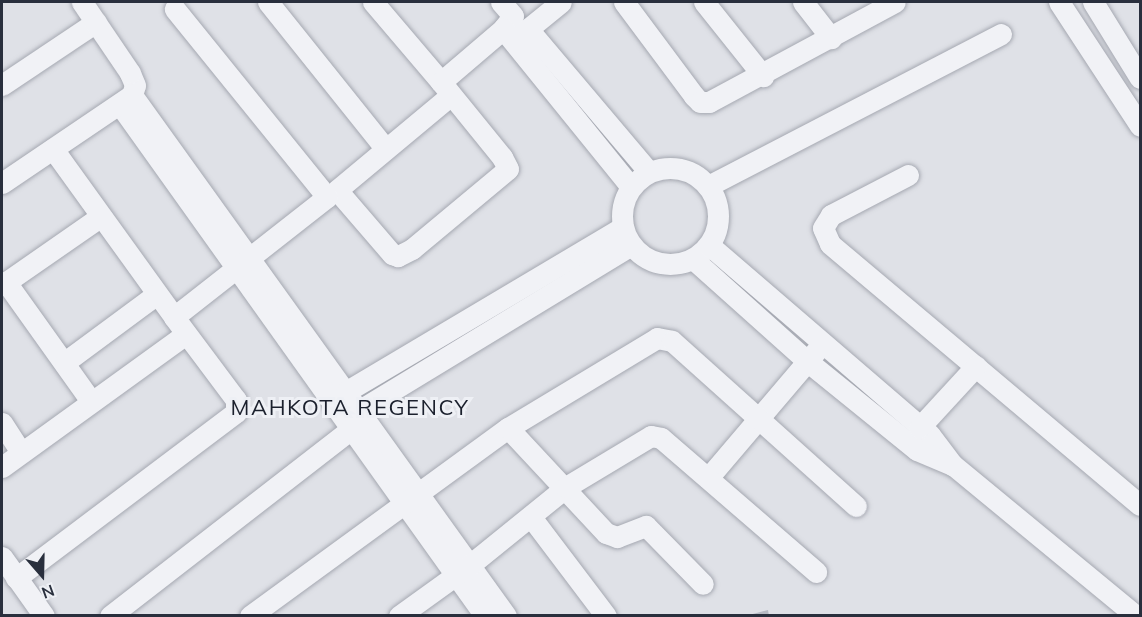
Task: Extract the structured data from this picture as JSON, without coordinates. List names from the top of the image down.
{
  "districts": ["MAHKOTA REGENCY"],
  "north": "bottom"
}
